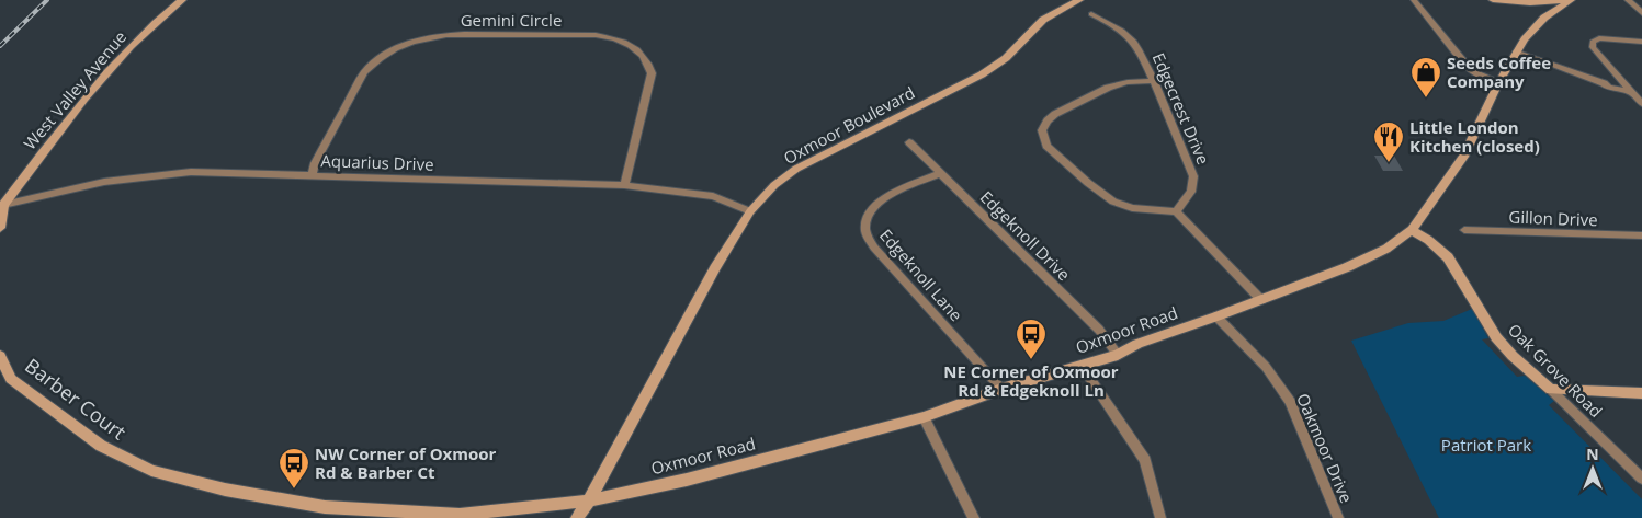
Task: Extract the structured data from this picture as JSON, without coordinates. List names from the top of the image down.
{
  "streets": {
    "street": [
      "Gemini Circle",
      "West Valley Avenue",
      "Edgecrest Drive",
      "Oxmoor Boulevard",
      "Aquarius Drive",
      "Gillon Drive",
      "Edgeknoll Drive",
      "Edgeknoll Lane",
      "Oxmoor Road",
      "Oak Grove Road",
      "Barber Court",
      "Oakmoor Drive"
    ]
  },
  "crossings": [
    ["Gemini Circle", "Aquarius Drive"],
    ["West Valley Avenue", "Aquarius Drive"],
    ["Oxmoor Boulevard", "Aquarius Drive"],
    ["Oxmoor Boulevard", "Oxmoor Road"],
    ["Oxmoor Boulevard", "Barber Court"],
    ["Edgeknoll Drive", "Edgeknoll Lane"],
    ["Edgeknoll Drive", "Oxmoor Road"],
    ["Edgeknoll Lane", "Oxmoor Road"],
    ["Oxmoor Road", "Oak Grove Road"],
    ["Oxmoor Road", "Barber Court"],
    ["Oxmoor Road", "Oakmoor Drive"]
  ],
  "parks": ["Patriot Park"],
  "places": {
    "shop": ["Seeds Coffee Company"],
    "restaurant": ["Little London Kitchen (closed)"],
    "bus stop": ["NE Corner of Oxmoor Rd & Edgeknoll Ln", "NW Corner of Oxmoor Rd & Barber Ct"]
  },
  "north": "top"
}
